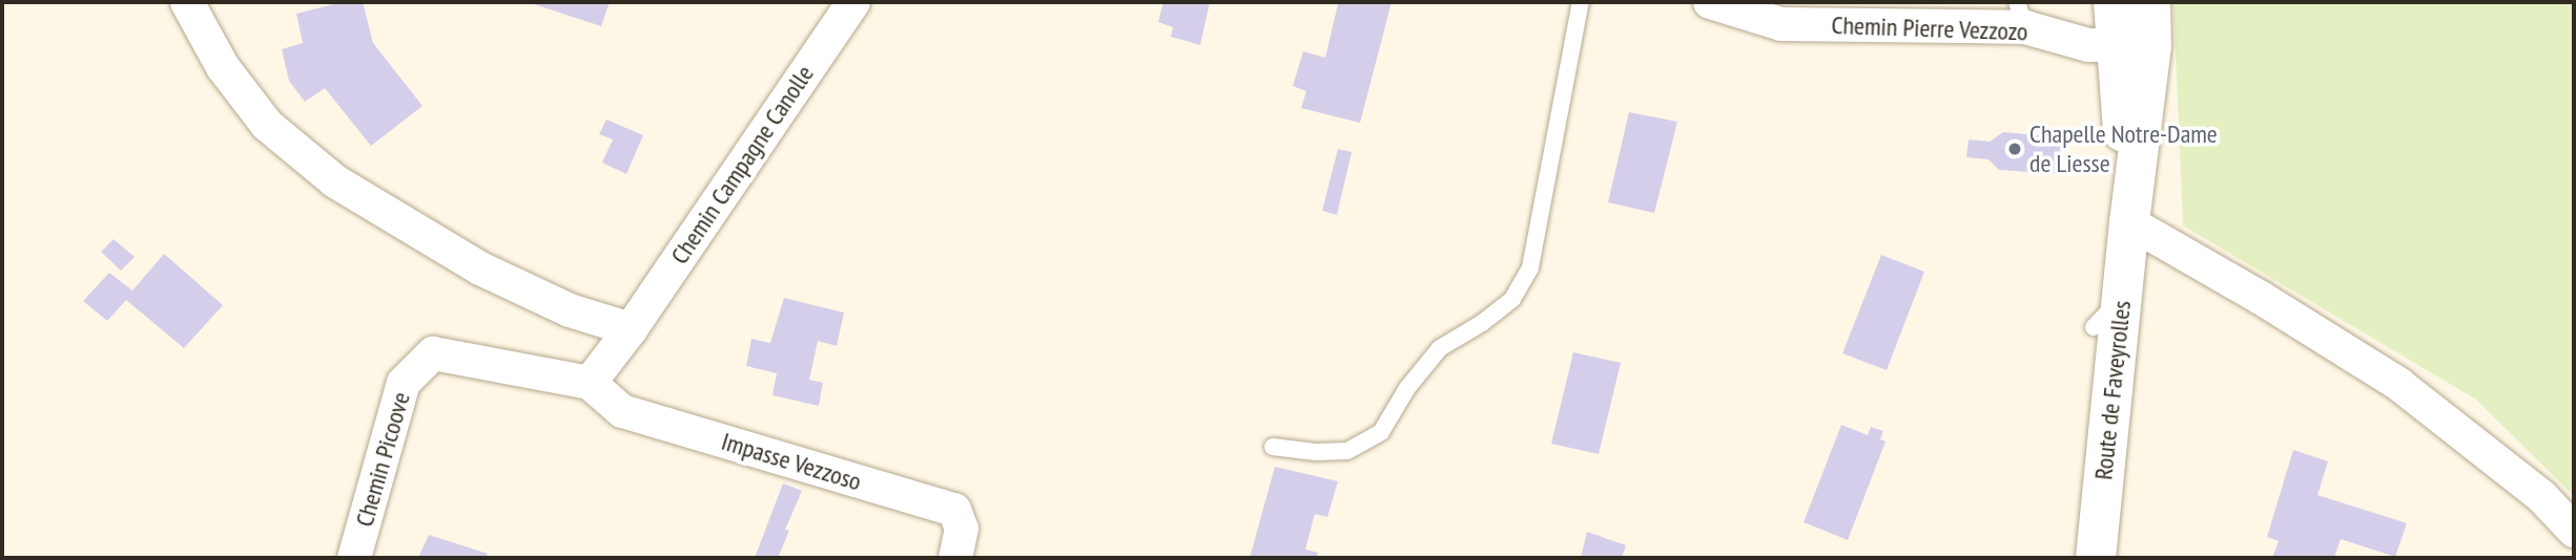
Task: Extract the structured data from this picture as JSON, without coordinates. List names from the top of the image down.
{
  "streets": {
    "main road": ["Route de Faveyrolles"],
    "street": [
      "Chemin Pierre Vezzozo",
      "Chemin Campagne Canolle",
      "Chemin Picoove",
      "Impasse Vezzoso"
    ]
  },
  "crossings": [
    ["Chemin Pierre Vezzozo", "Route de Faveyrolles"],
    ["Chemin Campagne Canolle", "Chemin Picoove"],
    ["Chemin Campagne Canolle", "Impasse Vezzoso"],
    ["Chemin Picoove", "Impasse Vezzoso"]
  ],
  "places": ["Chapelle Notre-Dame de Liesse"]
}
